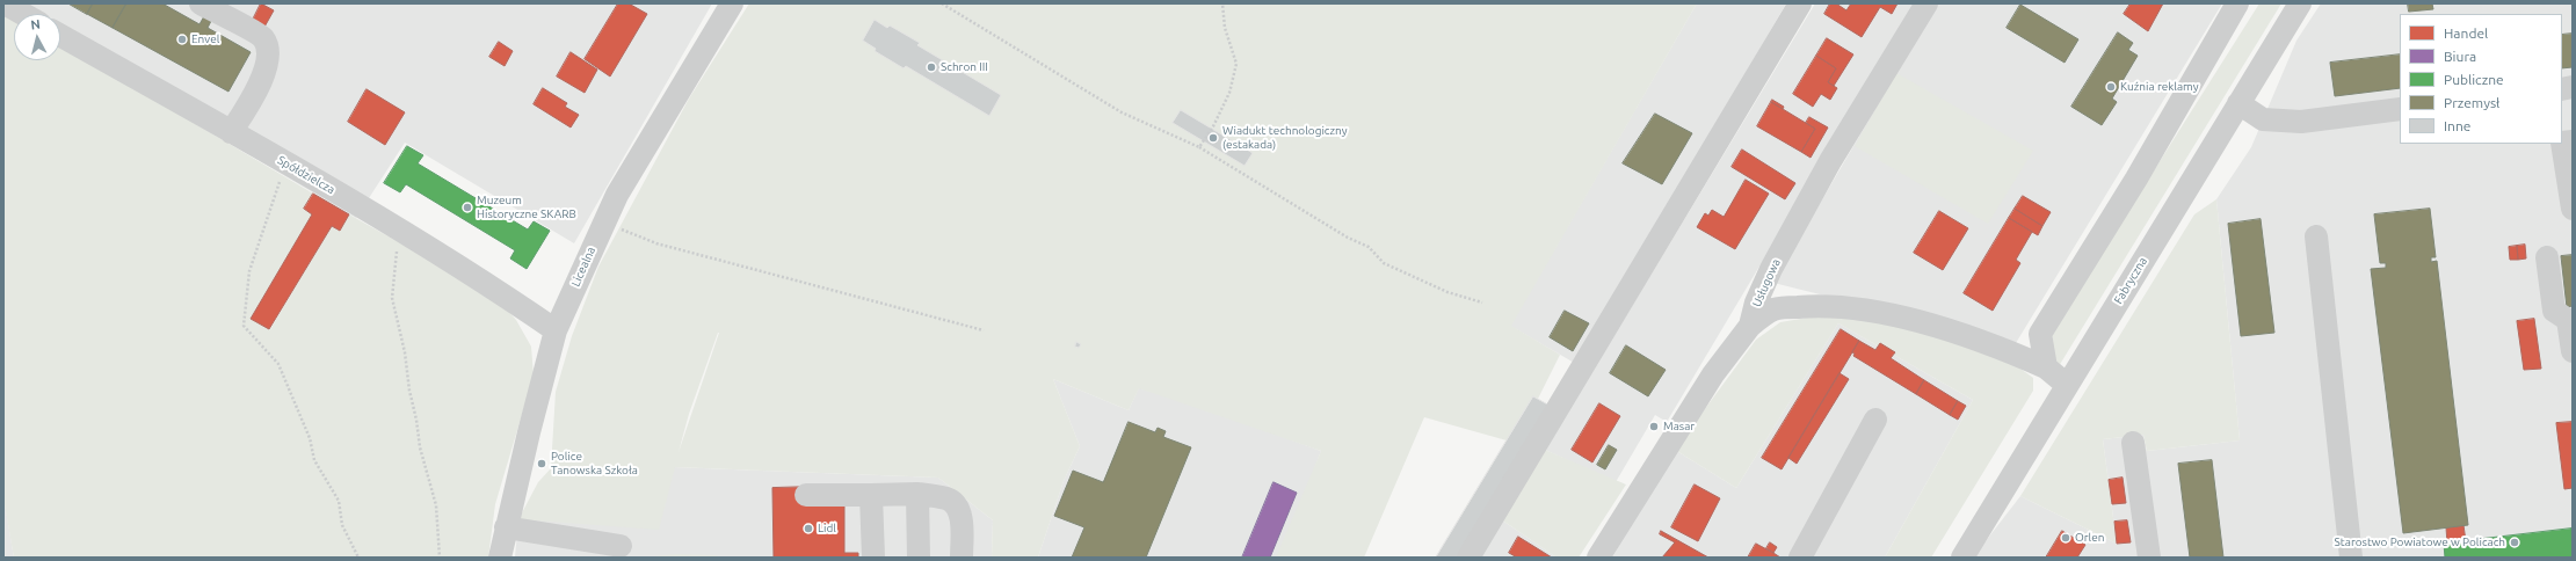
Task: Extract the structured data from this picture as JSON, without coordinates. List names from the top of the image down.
{
  "streets": {
    "street": [
      "Spółdzielcza",
      "Licealna",
      "Fabryczna",
      "Usługowa"
    ]
  },
  "crossings": [
    ["Spółdzielcza", "Licealna"]
  ],
  "places": [
    "Envel",
    "Schron III",
    "Kuźnia reklamy",
    "Wiadukt technologiczny (estakada)",
    "Muzeum Historyczne SKARB",
    "Masar",
    "Police Tanowska Szkoła",
    "Lidl",
    "Orlen",
    "Starostwo Powiatowe w Policach"
  ],
  "legend": [
    "Handel",
    "Biura",
    "Publiczne",
    "Przemysł",
    "Inne"
  ],
  "north": "top"
}
